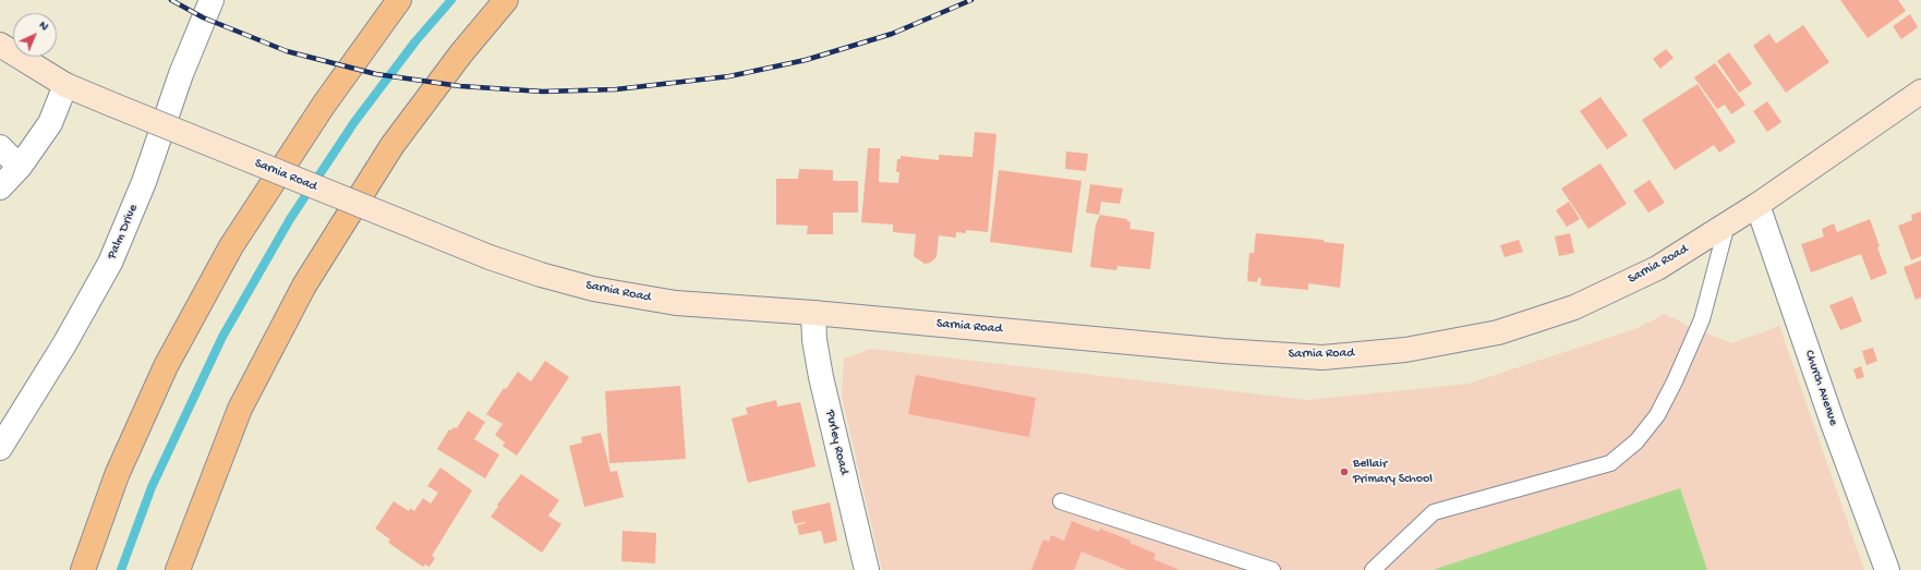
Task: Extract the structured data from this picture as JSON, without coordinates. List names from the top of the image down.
{
  "streets": {
    "main road": ["Sarnia Road"],
    "street": ["Palm Drive", "Church Avenue", "Purley Road"]
  },
  "crossings": [
    ["Sarnia Road", "Church Avenue"],
    ["Sarnia Road", "Purley Road"]
  ],
  "places": ["Bellair Primary School"],
  "north": "top right"
}
